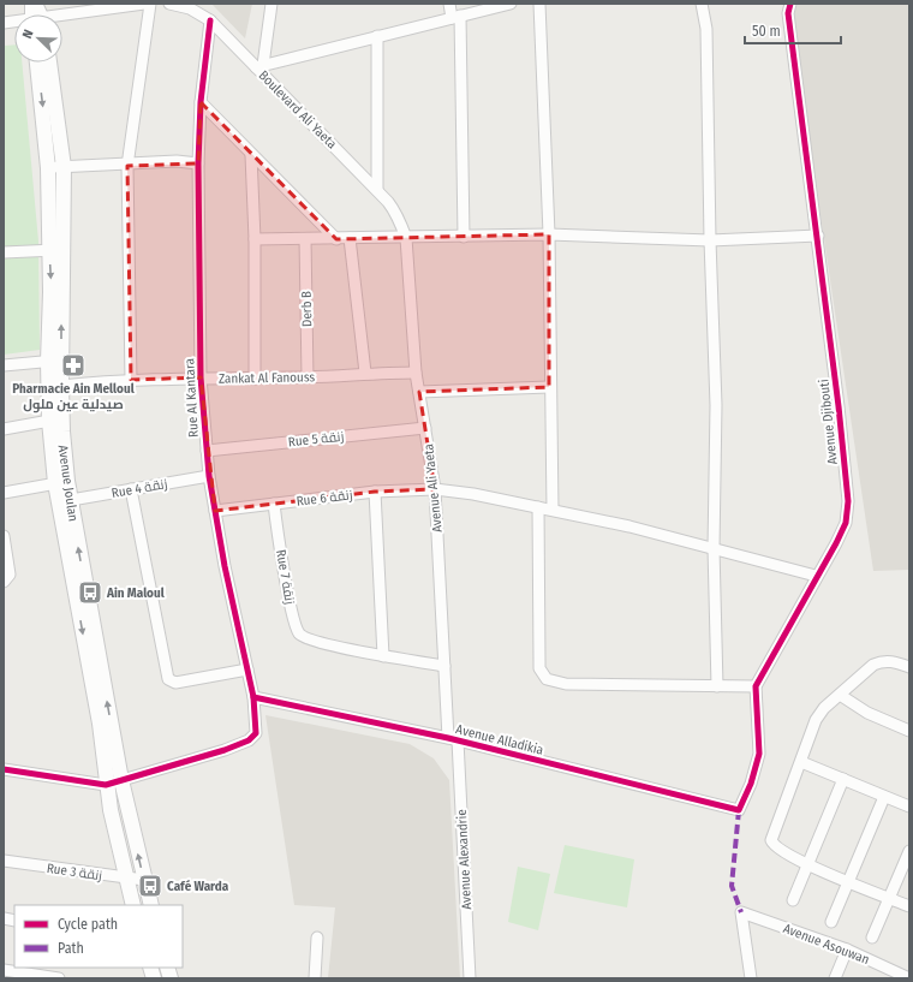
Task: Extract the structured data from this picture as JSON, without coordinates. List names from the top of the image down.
{
  "streets": {
    "street": [
      "Boulevard Ali Yaeta",
      "Derb B",
      "Zankat Al Fanouss",
      "Rue Al Kantara",
      "Avenue Djibouti",
      "Rue 5 زنقة",
      "Avenue Joulan",
      "Rue 4 زنقة",
      "Avenue Ali Yaeta",
      "Rue 6 زنقة",
      "Rue 7 زنقة",
      "Avenue Alladikia",
      "Avenue Alexandrie",
      "Rue 3 زنقة",
      "Avenue Asouwan"
    ]
  },
  "crossings": [
    ["Boulevard Ali Yaeta", "Rue Al Kantara"],
    ["Boulevard Ali Yaeta", "Avenue Ali Yaeta"],
    ["Derb B", "Zankat Al Fanouss"],
    ["Zankat Al Fanouss", "Rue Al Kantara"],
    ["Zankat Al Fanouss", "Avenue Joulan"],
    ["Zankat Al Fanouss", "Avenue Ali Yaeta"],
    ["Rue Al Kantara", "Rue 5 زنقة"],
    ["Rue Al Kantara", "Avenue Joulan"],
    ["Rue Al Kantara", "Rue 4 زنقة"],
    ["Rue Al Kantara", "Rue 6 زنقة"],
    ["Rue Al Kantara", "Avenue Alladikia"],
    ["Avenue Djibouti", "Rue 6 زنقة"],
    ["Avenue Djibouti", "Avenue Alladikia"],
    ["Rue 5 زنقة", "Avenue Ali Yaeta"],
    ["Avenue Joulan", "Rue 4 زنقة"],
    ["Avenue Joulan", "Rue 3 زنقة"],
    ["Avenue Ali Yaeta", "Rue 6 زنقة"],
    ["Avenue Ali Yaeta", "Avenue Alladikia"],
    ["Avenue Ali Yaeta", "Avenue Alexandrie"],
    ["Rue 6 زنقة", "Rue 7 زنقة"],
    ["Avenue Alladikia", "Avenue Alexandrie"]
  ],
  "places": {
    "pharmacy": ["Pharmacie Ain Melloul صيدلية عين ملول"],
    "bus stop": ["Ain Maloul", "Café Warda"]
  },
  "legend": ["Cycle path", "Path"],
  "scale_bar": "50 m",
  "north": "top left"
}
